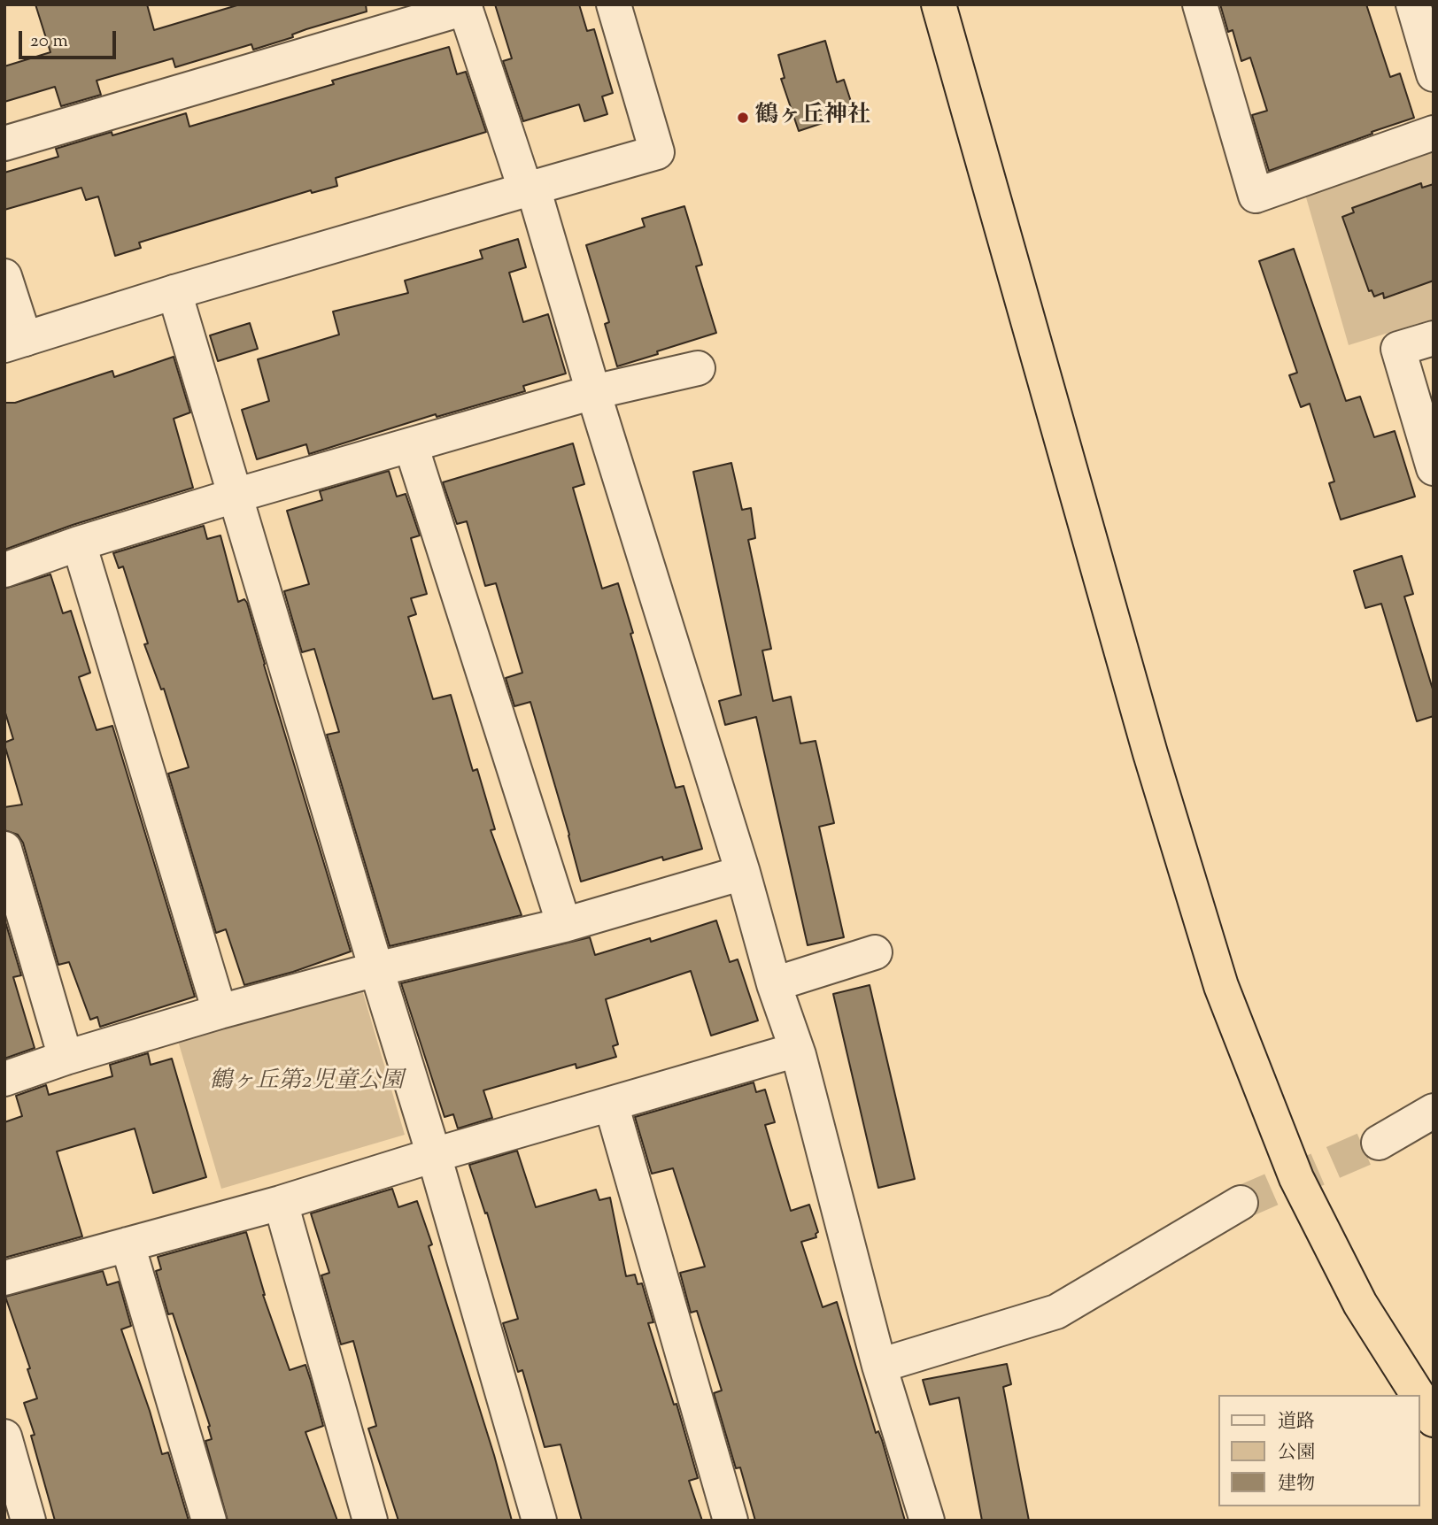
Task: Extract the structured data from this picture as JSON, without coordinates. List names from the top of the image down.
{
  "parks": ["鶴ヶ丘第2児童公園"],
  "places": ["鶴ヶ丘神社"],
  "legend": ["道路", "公園", "建物"],
  "scale_bar": "20 m"
}
